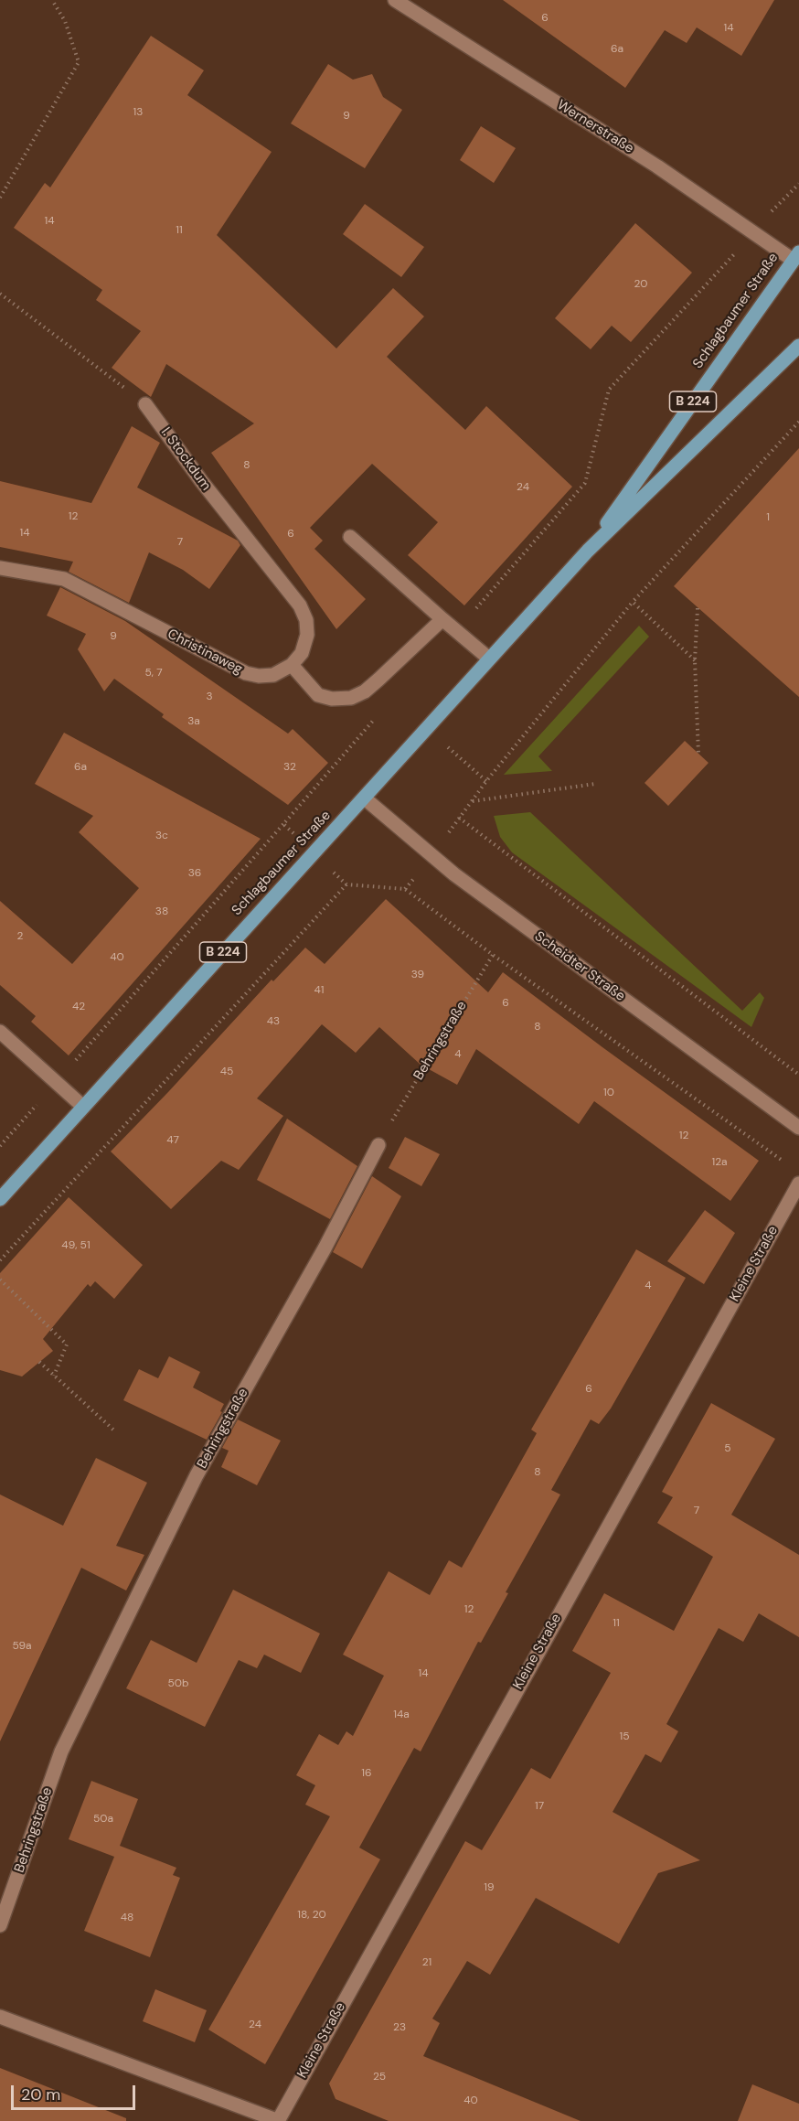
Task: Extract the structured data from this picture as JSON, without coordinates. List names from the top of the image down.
{
  "streets": {
    "main road": ["Schlagbaumer Straße", "B 224"],
    "street": [
      "Wernerstraße",
      "I. Stockdum",
      "Christinaweg",
      "Scheidter Straße",
      "Behringstraße",
      "Kleine Straße"
    ]
  },
  "crossings": [
    ["Wernerstraße", "Schlagbaumer Straße"],
    ["Schlagbaumer Straße", "Scheidter Straße"],
    ["I. Stockdum", "Christinaweg"]
  ],
  "house_numbers": [
    "6",
    "14",
    "6a",
    "13",
    "9",
    "14",
    "11",
    "20",
    "8",
    "24",
    "12",
    "1",
    "14",
    "6",
    "7",
    "9",
    "5, 7",
    "3",
    "3a",
    "6a",
    "32",
    "3c",
    "36",
    "38",
    "2",
    "40",
    "39",
    "41",
    "6",
    "42",
    "43",
    "8",
    "4",
    "45",
    "10",
    "12",
    "47",
    "12a",
    "49, 51",
    "4",
    "6",
    "5",
    "8",
    "7",
    "12",
    "11",
    "59a",
    "14",
    "50b",
    "14a",
    "15",
    "16",
    "17",
    "50a",
    "19",
    "18, 20",
    "48",
    "21",
    "24",
    "23",
    "25",
    "40"
  ],
  "scale_bar": "20 m"
}
